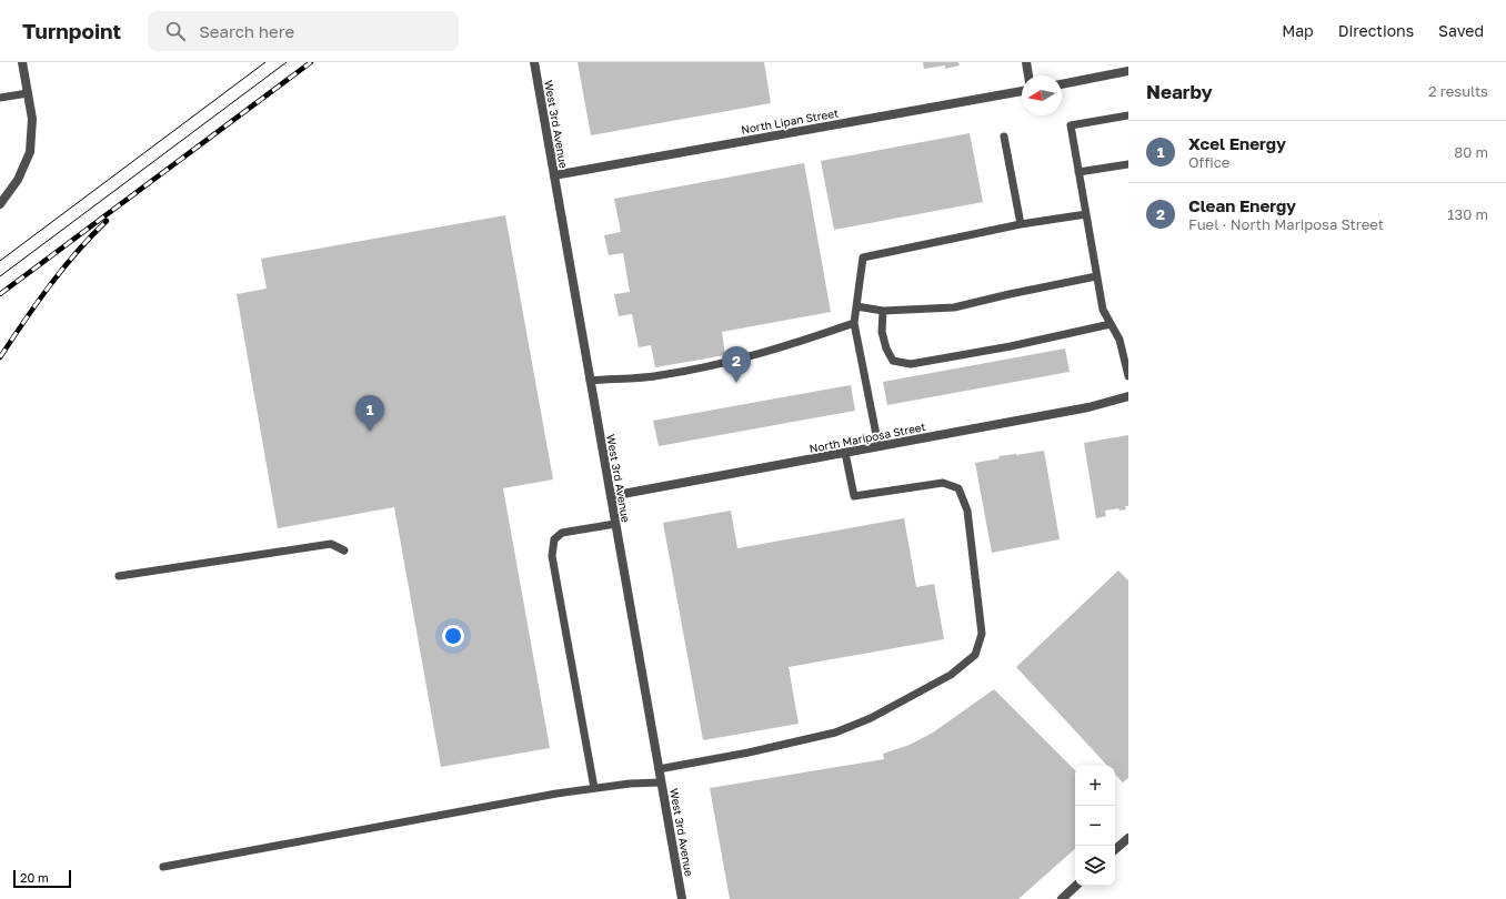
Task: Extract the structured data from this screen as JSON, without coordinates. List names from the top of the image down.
{
  "streets": {
    "street": ["North Lipan Street", "West 3rd Avenue", "North Mariposa Street"]
  },
  "crossings": [
    ["North Lipan Street", "West 3rd Avenue"],
    ["West 3rd Avenue", "North Mariposa Street"]
  ],
  "scale_bar": "20 m",
  "north": "left",
  "page": {
    "header": "Turnpoint",
    "search": "Search here",
    "nav": ["Map", "Directions", "Saved"],
    "heading": ["Nearby", "2 results"],
    "list": [
      {
        "mark": "1",
        "name": "Xcel Energy",
        "note": "Office",
        "value": "80 m"
      },
      {
        "mark": "2",
        "name": "Clean Energy",
        "note": "Fuel · North Mariposa Street",
        "value": "130 m"
      }
    ],
    "pins": ["2", "1"],
    "map_buttons": ["+", "−"],
    "scale": "20 m"
  }
}
